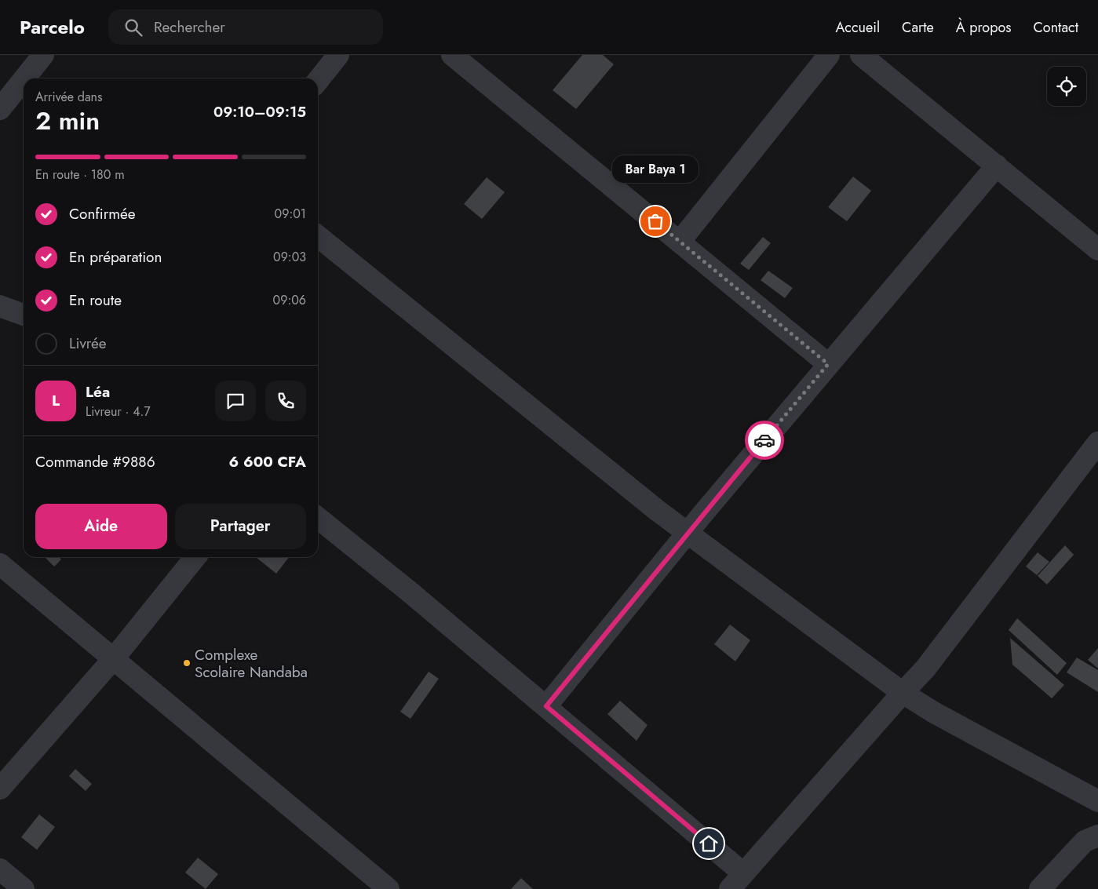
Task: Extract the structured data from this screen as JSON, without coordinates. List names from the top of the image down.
{
  "places": ["Bar Baya 1", "Complexe Scolaire Nandaba"],
  "page": {
    "header": "Parcelo",
    "search": "Rechercher",
    "nav": [
      "Accueil",
      "Carte",
      "À propos",
      "Contact"
    ],
    "heading": ["2 min", "Arrivée dans", "09:10–09:15"],
    "panel": [
      "Léa",
      "Livreur · 4.7",
      "Commande #9886",
      "6 600 CFA"
    ],
    "bar": "En route · 180 m",
    "bubble": "Bar Baya 1",
    "list": [
      ["Confirmée", "09:01"],
      ["En préparation", "09:03"],
      ["En route", "09:06"],
      "Livrée"
    ],
    "round": "L",
    "buttons": ["Aide", "Partager"]
  }
}
